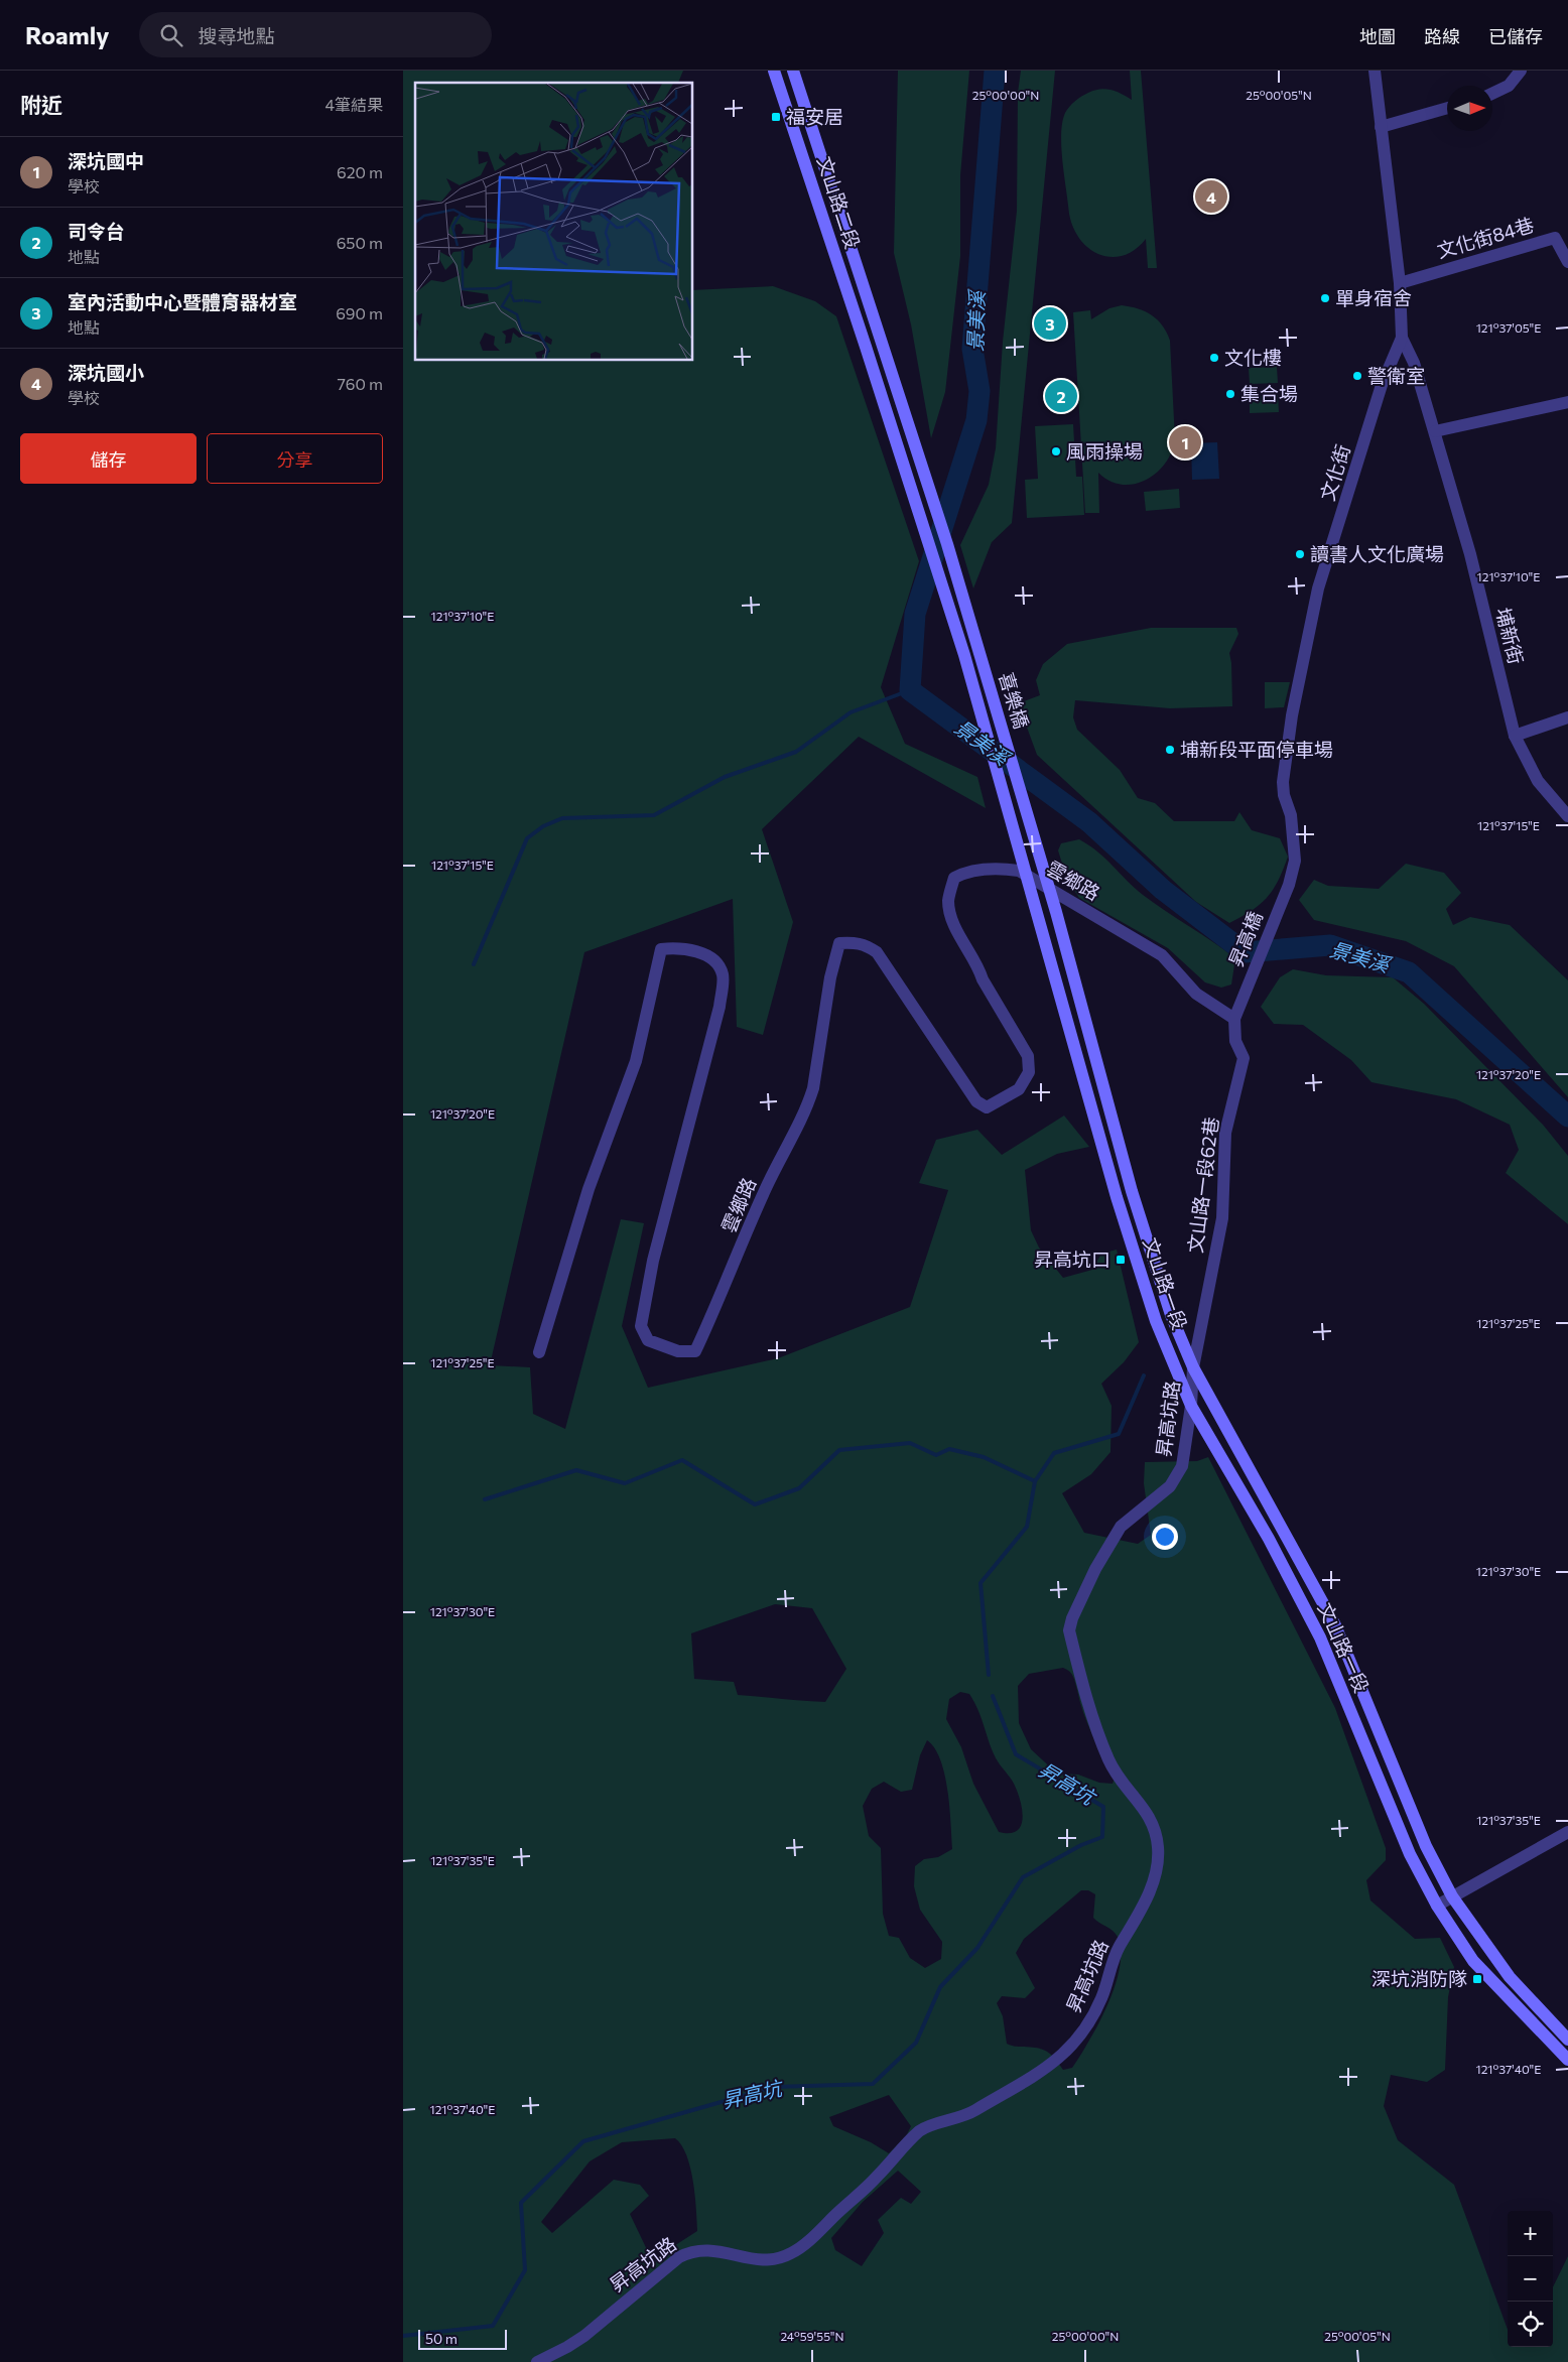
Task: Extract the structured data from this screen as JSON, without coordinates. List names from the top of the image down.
{
  "streets": {
    "main road": ["文山路二段", "喜樂橋", "文山路一段"],
    "street": [
      "文化街84巷",
      "文化街",
      "埔新街",
      "雲鄉路",
      "昇高橋",
      "文山路一段62巷",
      "昇高坑路"
    ]
  },
  "crossings": [
    ["文山路二段", "喜樂橋"],
    ["文化街84巷", "文化街"],
    ["文化街", "埔新街"],
    ["文化街", "昇高橋"],
    ["喜樂橋", "文山路一段"],
    ["雲鄉路", "昇高橋"],
    ["雲鄉路", "文山路一段62巷"],
    ["昇高橋", "文山路一段62巷"],
    ["文山路一段62巷", "文山路一段"],
    ["文山路一段62巷", "昇高坑路"],
    ["文山路一段", "昇高坑路"]
  ],
  "water": ["景美溪", "昇高坑"],
  "places": {
    "transit": ["福安居", "昇高坑口", "深坑消防隊"],
    "other": [
      "單身宿舍",
      "文化樓",
      "警衛室",
      "集合場",
      "風雨操場",
      "讀書人文化廣場",
      "埔新段平面停車場"
    ]
  },
  "scale_bar": "50 m",
  "north": "right",
  "page": {
    "header": "Roamly",
    "search": "搜尋地點",
    "nav": ["地圖", "路線", "已儲存"],
    "heading": ["附近", "4筆結果"],
    "list": [
      {
        "mark": "1",
        "name": "深坑國中",
        "note": "學校",
        "value": "620 m"
      },
      {
        "mark": "2",
        "name": "司令台",
        "note": "地點",
        "value": "650 m"
      },
      {
        "mark": "3",
        "name": "室內活動中心暨體育器材室",
        "note": "地點",
        "value": "690 m"
      },
      {
        "mark": "4",
        "name": "深坑國小",
        "note": "學校",
        "value": "760 m"
      }
    ],
    "pins": [
      "4",
      "3",
      "2",
      "1"
    ],
    "buttons": ["儲存", "分享"],
    "map_buttons": ["+", "−"],
    "scale": "50 m"
  },
  "coordinates": [
    "25°00'00\"N",
    "25°00'05\"N",
    "121°37'05\"E",
    "121°37'10\"E",
    "121°37'15\"E",
    "121°37'20\"E",
    "121°37'25\"E",
    "121°37'30\"E",
    "121°37'35\"E",
    "121°37'40\"E",
    "24°59'55\"N"
  ]
}
